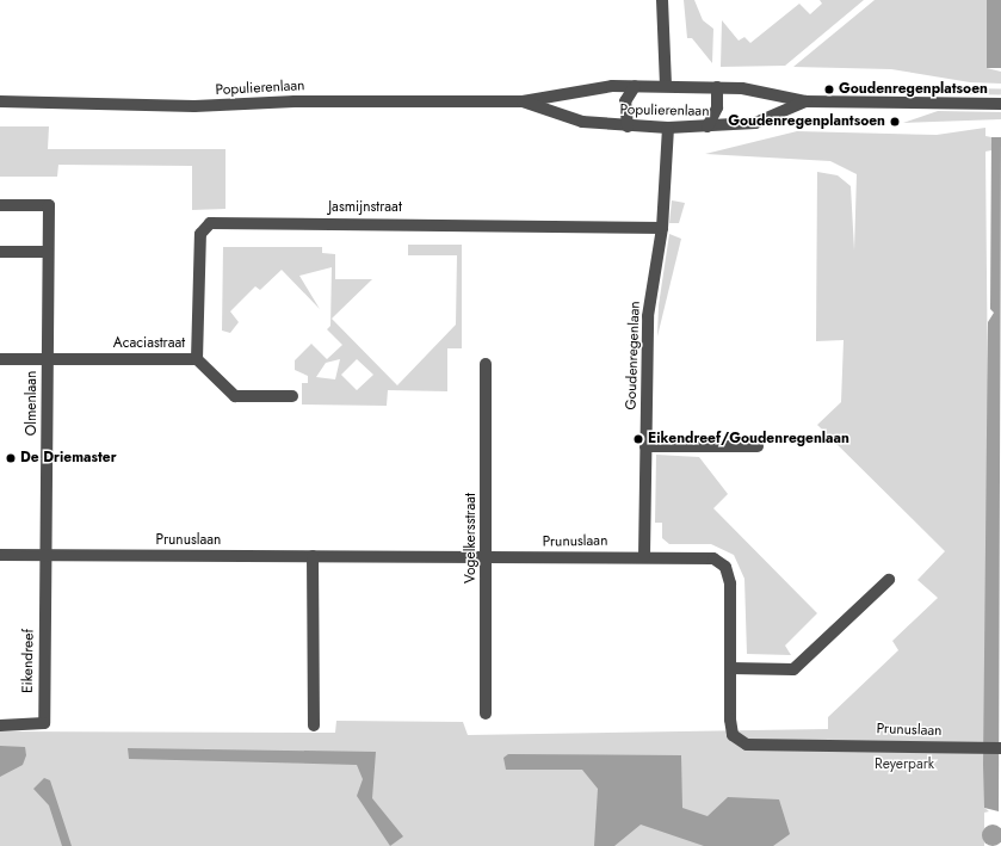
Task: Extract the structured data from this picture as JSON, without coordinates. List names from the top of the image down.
{
  "streets": {
    "street": [
      "Populierenlaan",
      "Jasmijnstraat",
      "Acaciastraat",
      "Goudenregenlaan",
      "Olmenlaan",
      "Vogelkersstraat",
      "Prunuslaan",
      "Eikendreef"
    ]
  },
  "crossings": [
    ["Populierenlaan", "Goudenregenlaan"],
    ["Jasmijnstraat", "Acaciastraat"],
    ["Jasmijnstraat", "Goudenregenlaan"],
    ["Acaciastraat", "Olmenlaan"],
    ["Goudenregenlaan", "Prunuslaan"],
    ["Olmenlaan", "Prunuslaan"],
    ["Olmenlaan", "Eikendreef"],
    ["Vogelkersstraat", "Prunuslaan"],
    ["Prunuslaan", "Eikendreef"]
  ],
  "parks": ["Reyerpark"],
  "places": [
    "Goudenregenplatsoen",
    "Goudenregenplantsoen",
    "Eikendreef/Goudenregenlaan",
    "De Driemaster"
  ]
}
